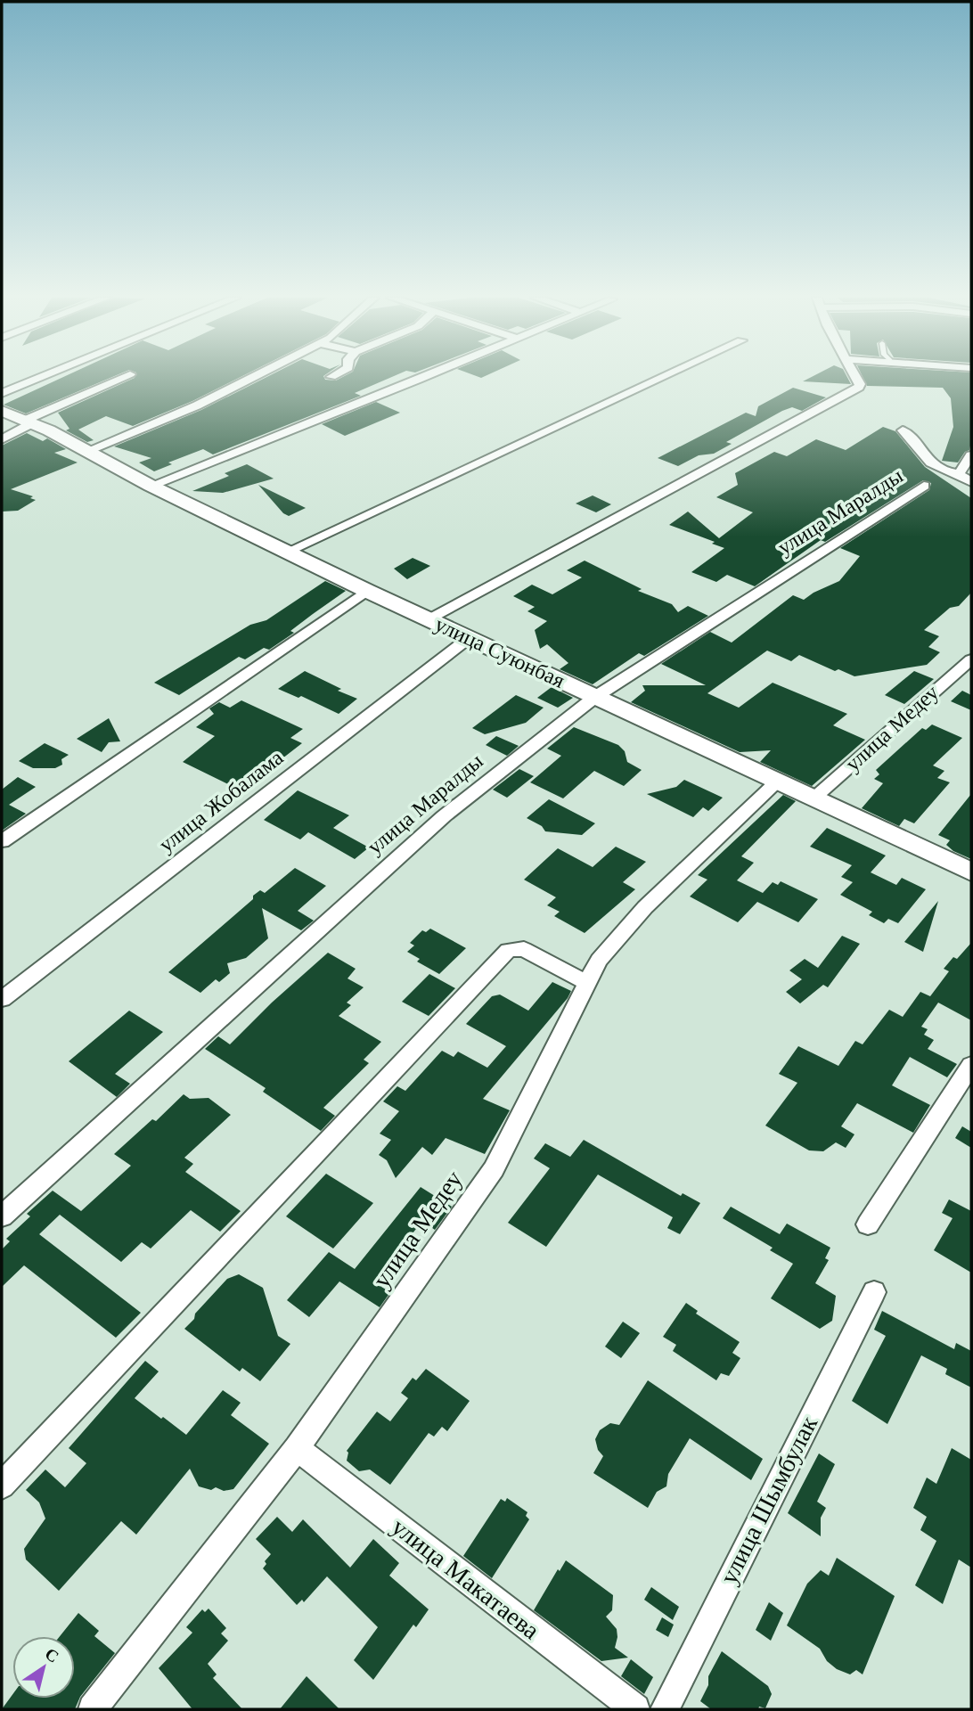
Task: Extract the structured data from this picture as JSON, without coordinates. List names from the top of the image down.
{
  "streets": {
    "street": [
      "улица Маралды",
      "улица Суюнбая",
      "улица Медеу",
      "улица Жобалама",
      "улица Шымбулак",
      "улица Макатаева"
    ]
  },
  "crossings": [
    ["улица Маралды", "улица Суюнбая"],
    ["улица Суюнбая", "улица Медеу"],
    ["улица Суюнбая", "улица Жобалама"],
    ["улица Медеу", "улица Макатаева"]
  ],
  "north": "top right"
}
